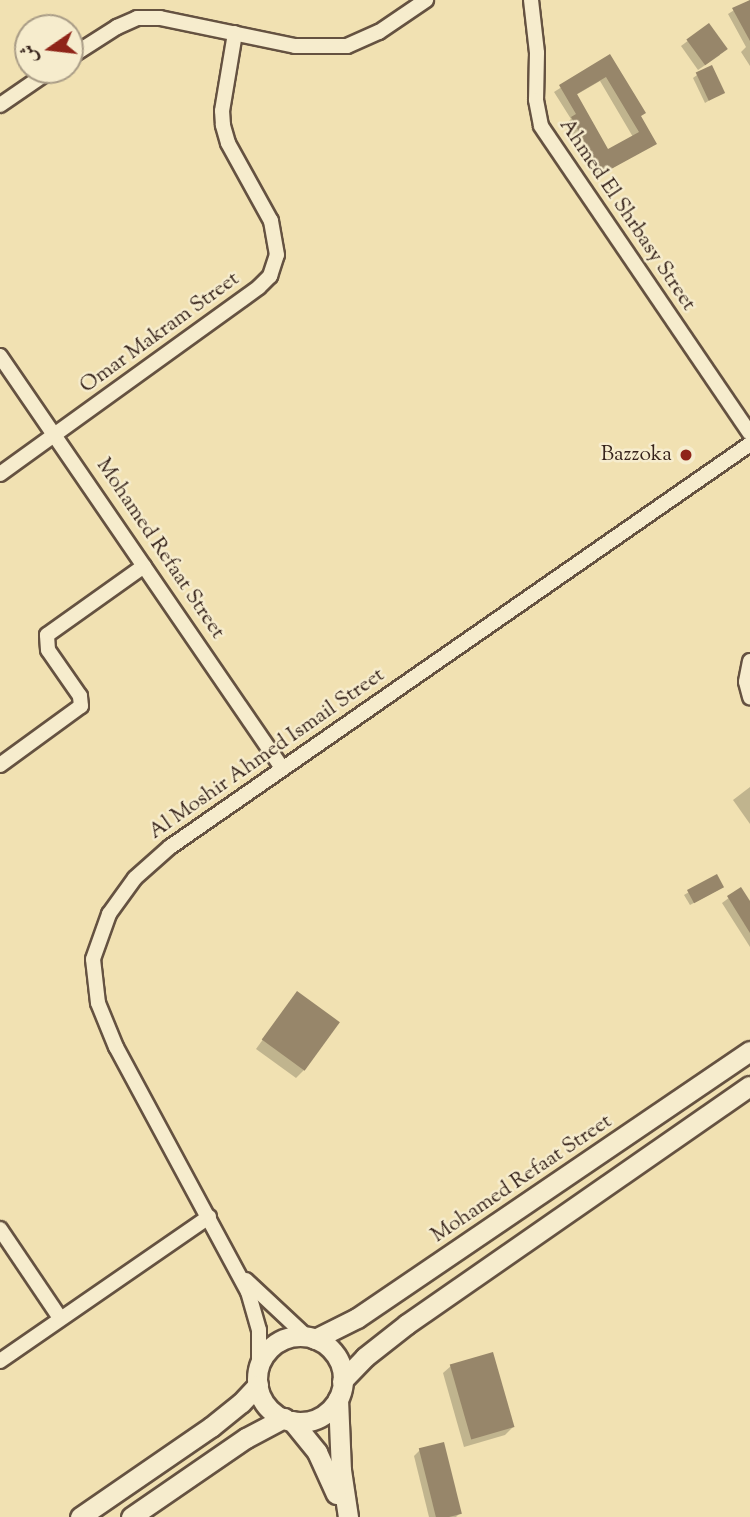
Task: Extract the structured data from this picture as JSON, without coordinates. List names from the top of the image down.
{
  "streets": {
    "street": [
      "Ahmed El Shrbasy Street",
      "Omar Makram Street",
      "Mohamed Refaat Street",
      "Al Moshir Ahmed Ismail Street"
    ]
  },
  "crossings": [
    ["Omar Makram Street", "Mohamed Refaat Street"],
    ["Mohamed Refaat Street", "Al Moshir Ahmed Ismail Street"]
  ],
  "places": ["Bazzoka"],
  "north": "left"
}
